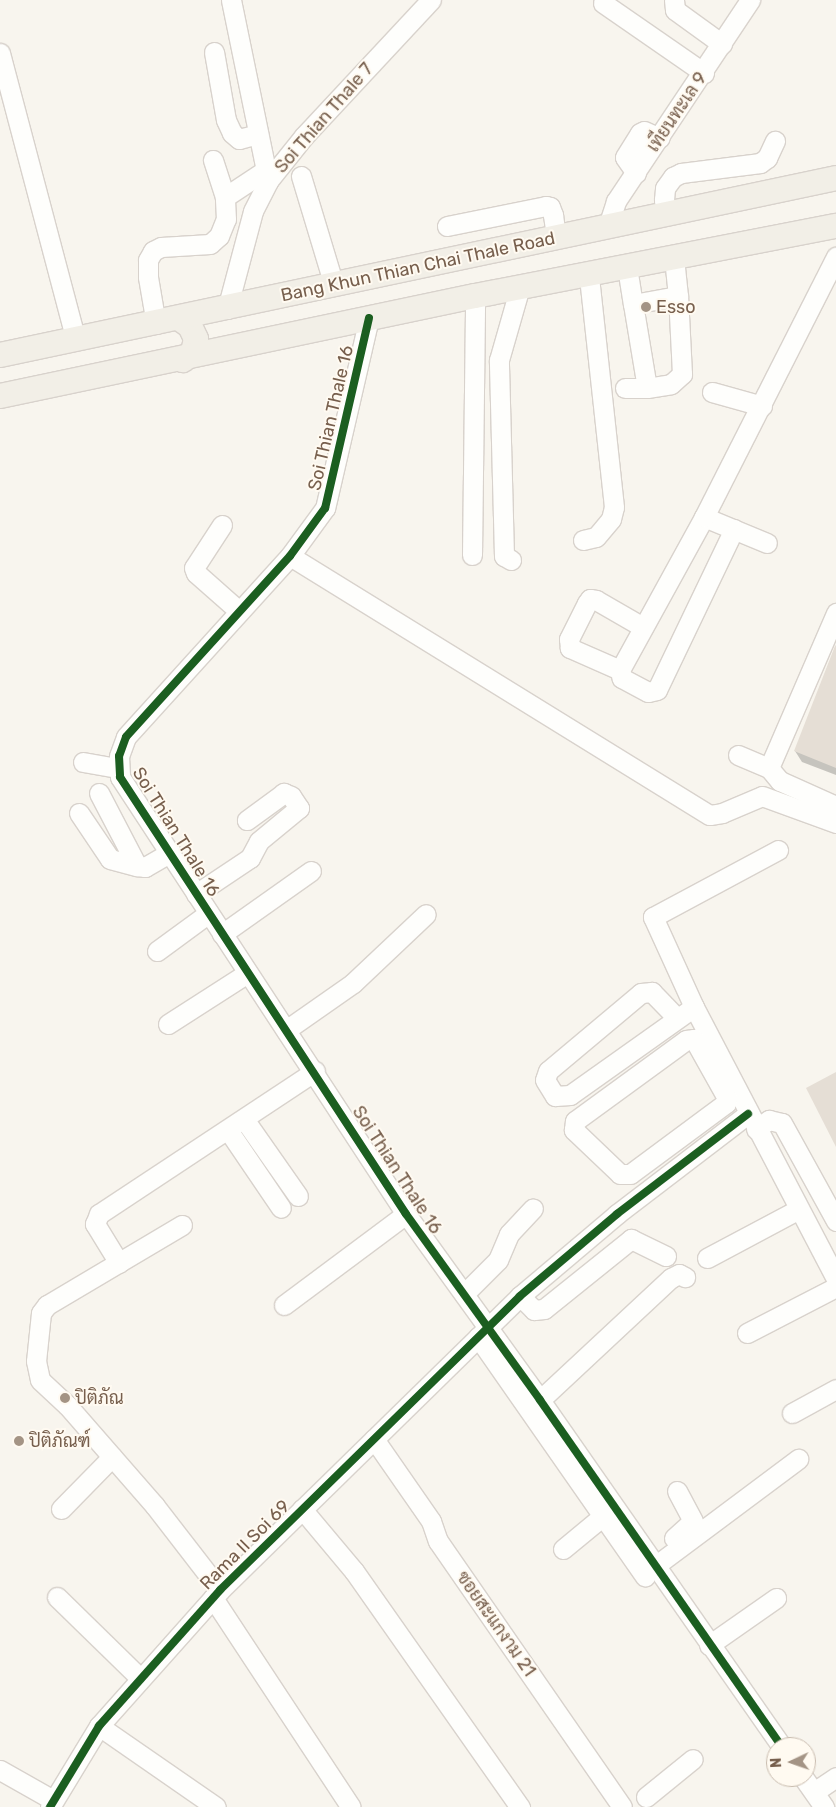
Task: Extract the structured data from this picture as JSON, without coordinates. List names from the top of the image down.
{
  "streets": {
    "main road": ["Bang Khun Thian Chai Thale Road"],
    "street": [
      "เทียนทะเล 9",
      "Soi Thian Thale 7",
      "Soi Thian Thale 16",
      "Rama II Soi 69",
      "ซอยสะแกงาม 21"
    ]
  },
  "crossings": [
    ["เทียนทะเล 9", "Bang Khun Thian Chai Thale Road"],
    ["Soi Thian Thale 7", "Bang Khun Thian Chai Thale Road"],
    ["Soi Thian Thale 16", "Rama II Soi 69"],
    ["Rama II Soi 69", "ซอยสะแกงาม 21"]
  ],
  "places": ["Esso", "ปิติภัณ", "ปิติภัณฑ์"],
  "north": "left"
}
